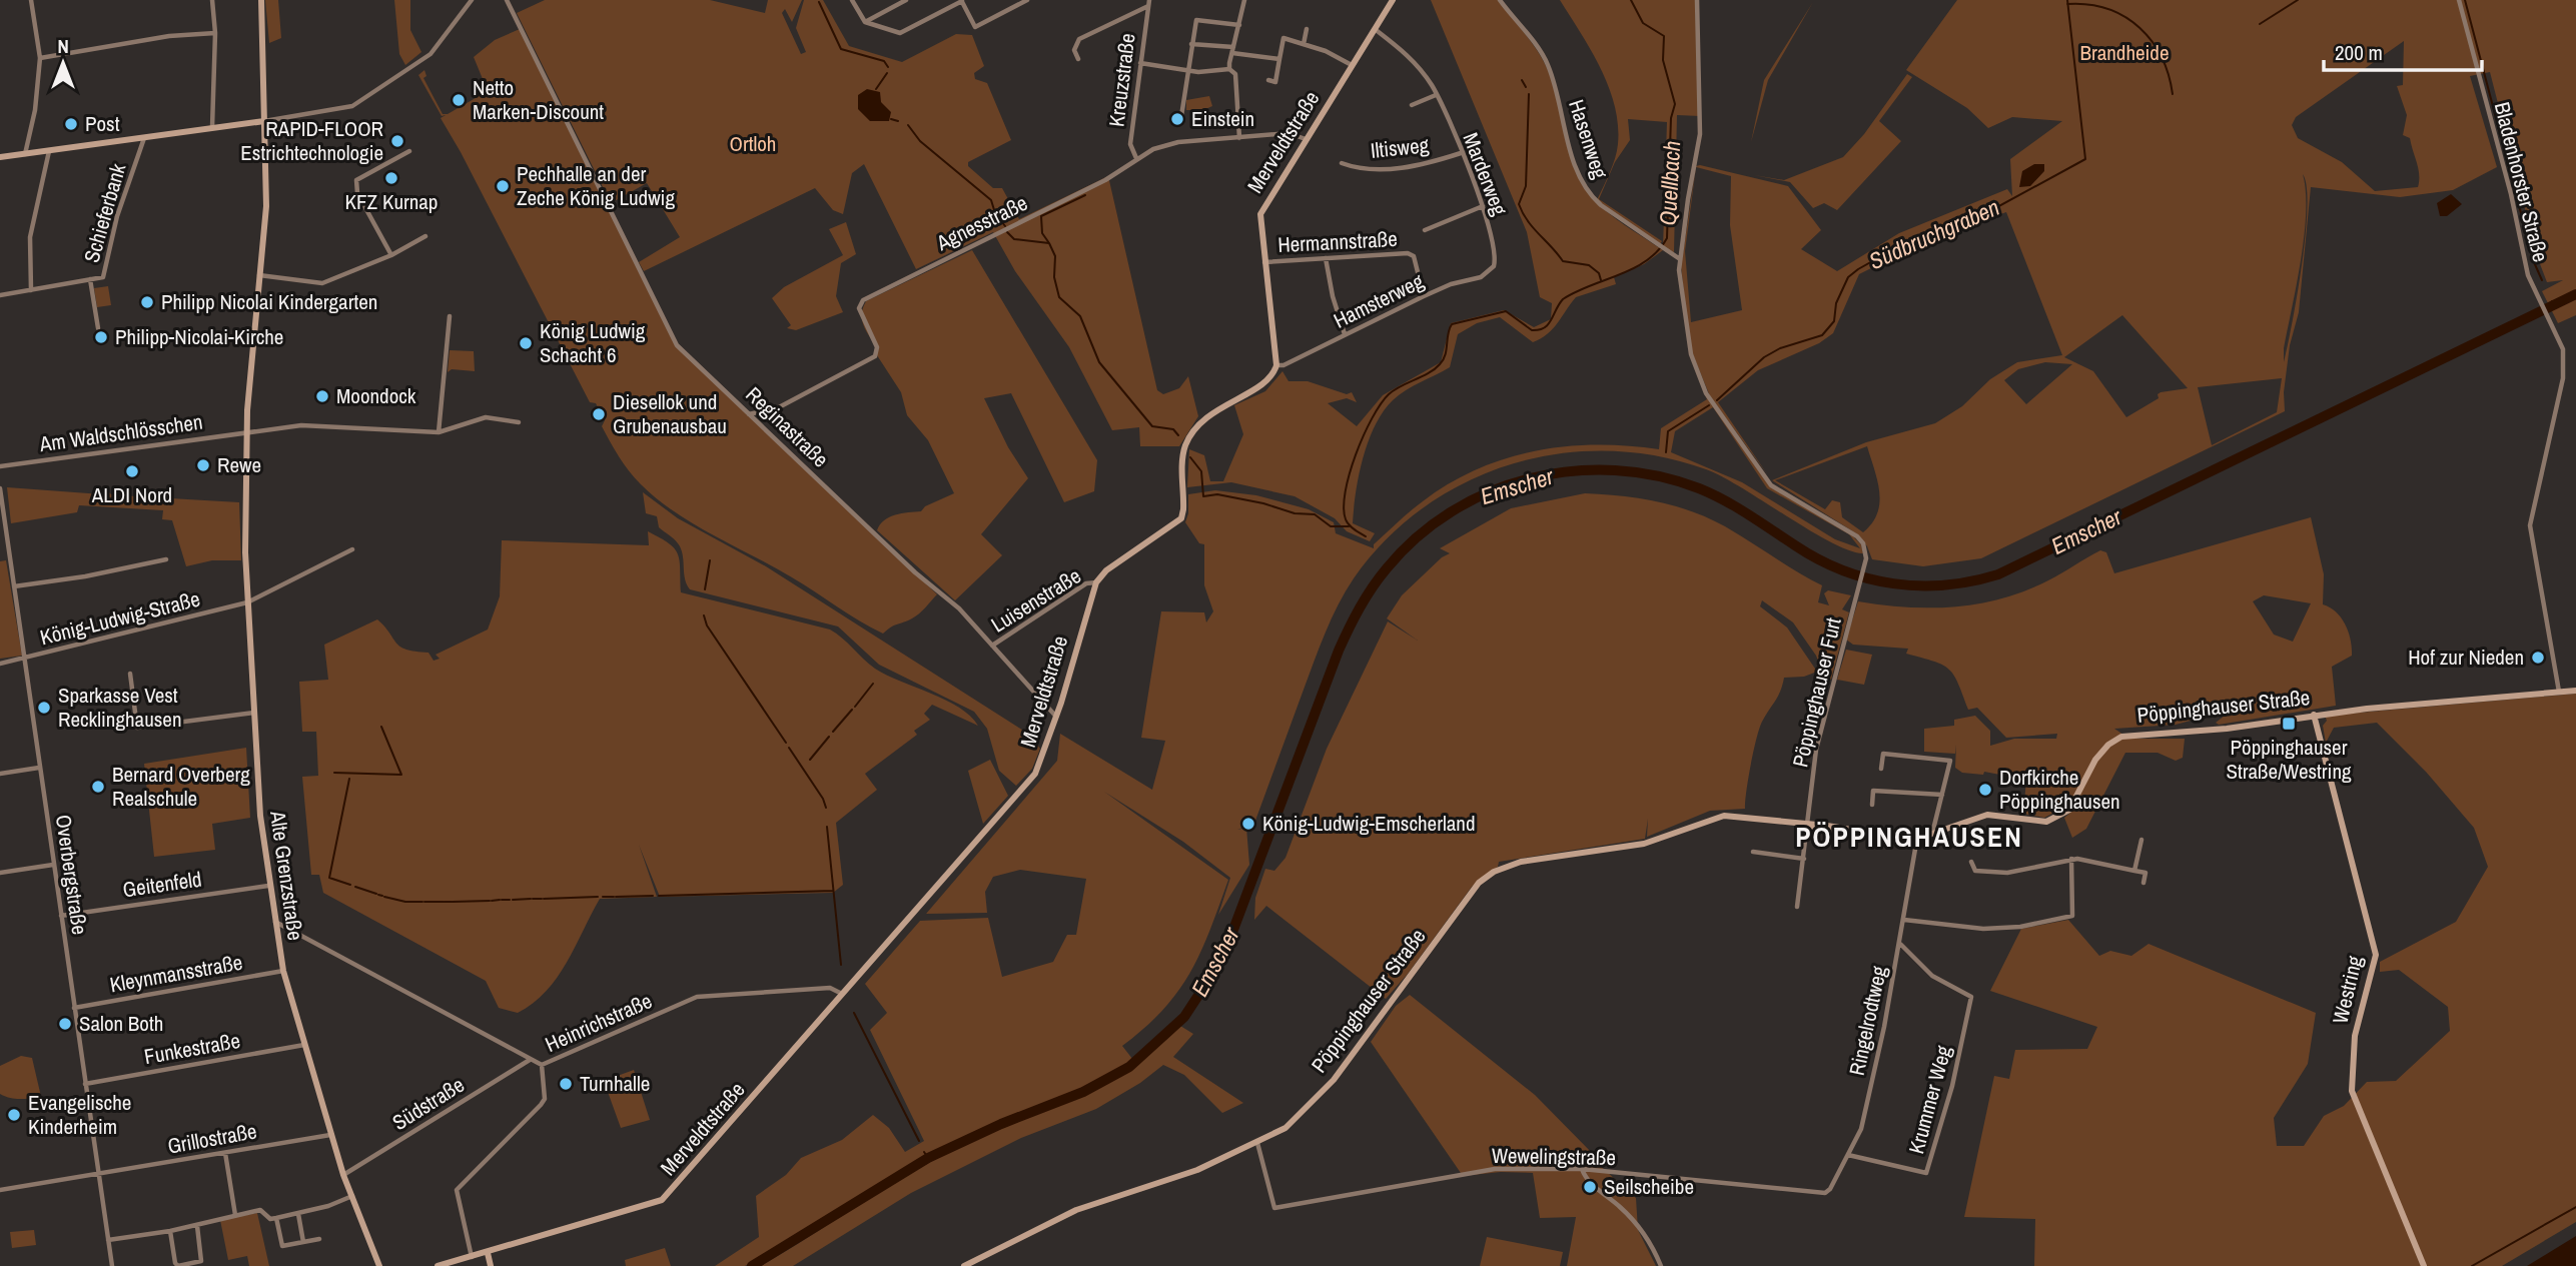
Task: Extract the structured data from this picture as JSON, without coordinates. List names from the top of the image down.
{
  "streets": {
    "main road": [
      "Merveldtstraße",
      "Pöppinghauser Straße",
      "Alte Grenzstraße",
      "Westring"
    ],
    "street": [
      "Kreuzstraße",
      "Hasenweg",
      "Iltisweg",
      "Marderweg",
      "Bladenhorster Straße",
      "Schieferbank",
      "Agnesstraße",
      "Hermannstraße",
      "Hamsterweg",
      "Reginastraße",
      "Am Waldschlösschen",
      "Luisenstraße",
      "König-Ludwig-Straße",
      "Pöppinghauser Furt",
      "Overbergstraße",
      "Geitenfeld",
      "Kleynmansstraße",
      "Ringelrodtweg",
      "Heinrichstraße",
      "Funkestraße",
      "Krummer Weg",
      "Südstraße",
      "Grillostraße",
      "Wewelingstraße"
    ]
  },
  "crossings": [
    ["Kreuzstraße", "Agnesstraße"],
    ["Hasenweg", "Pöppinghauser Furt"],
    ["Merveldtstraße", "Marderweg"],
    ["Merveldtstraße", "Agnesstraße"],
    ["Merveldtstraße", "Hermannstraße"],
    ["Merveldtstraße", "Hamsterweg"],
    ["Merveldtstraße", "Reginastraße"],
    ["Merveldtstraße", "Luisenstraße"],
    ["Merveldtstraße", "Heinrichstraße"],
    ["Iltisweg", "Marderweg"],
    ["Marderweg", "Hamsterweg"],
    ["Bladenhorster Straße", "Pöppinghauser Straße"],
    ["Agnesstraße", "Reginastraße"],
    ["Hermannstraße", "Hamsterweg"],
    ["Reginastraße", "Luisenstraße"],
    ["Am Waldschlösschen", "Alte Grenzstraße"],
    ["König-Ludwig-Straße", "Overbergstraße"],
    ["König-Ludwig-Straße", "Alte Grenzstraße"],
    ["Pöppinghauser Furt", "Pöppinghauser Straße"],
    ["Pöppinghauser Straße", "Westring"],
    ["Pöppinghauser Straße", "Ringelrodtweg"],
    ["Pöppinghauser Straße", "Wewelingstraße"],
    ["Overbergstraße", "Geitenfeld"],
    ["Overbergstraße", "Kleynmansstraße"],
    ["Overbergstraße", "Funkestraße"],
    ["Overbergstraße", "Grillostraße"],
    ["Alte Grenzstraße", "Geitenfeld"],
    ["Alte Grenzstraße", "Kleynmansstraße"],
    ["Alte Grenzstraße", "Heinrichstraße"],
    ["Alte Grenzstraße", "Funkestraße"],
    ["Alte Grenzstraße", "Südstraße"],
    ["Alte Grenzstraße", "Grillostraße"],
    ["Ringelrodtweg", "Krummer Weg"],
    ["Ringelrodtweg", "Wewelingstraße"],
    ["Heinrichstraße", "Südstraße"]
  ],
  "districts": ["PÖPPINGHAUSEN"],
  "water": ["Quellbach", "Südbruchgraben", "Emscher"],
  "parks": ["Brandheide", "Ortloh"],
  "places": {
    "other": [
      "Netto Marken-Discount",
      "Einstein",
      "Post",
      "RAPID-FLOOR Estrichtechnologie",
      "KFZ Kurnap",
      "Pechhalle an der Zeche König Ludwig",
      "Philipp Nicolai Kindergarten",
      "Philipp-Nicolai-Kirche",
      "König Ludwig Schacht 6",
      "Moondock",
      "Diesellok und Grubenausbau",
      "Rewe",
      "ALDI Nord",
      "Hof zur Nieden",
      "Sparkasse Vest Recklinghausen",
      "Bernard Overberg Realschule",
      "Dorfkirche Pöppinghausen",
      "König-Ludwig-Emscherland",
      "Salon Both",
      "Turnhalle",
      "Evangelische Kinderheim",
      "Seilscheibe"
    ],
    "transit": ["Pöppinghauser Straße/Westring"]
  },
  "scale_bar": "200 m",
  "north": "top"
}
